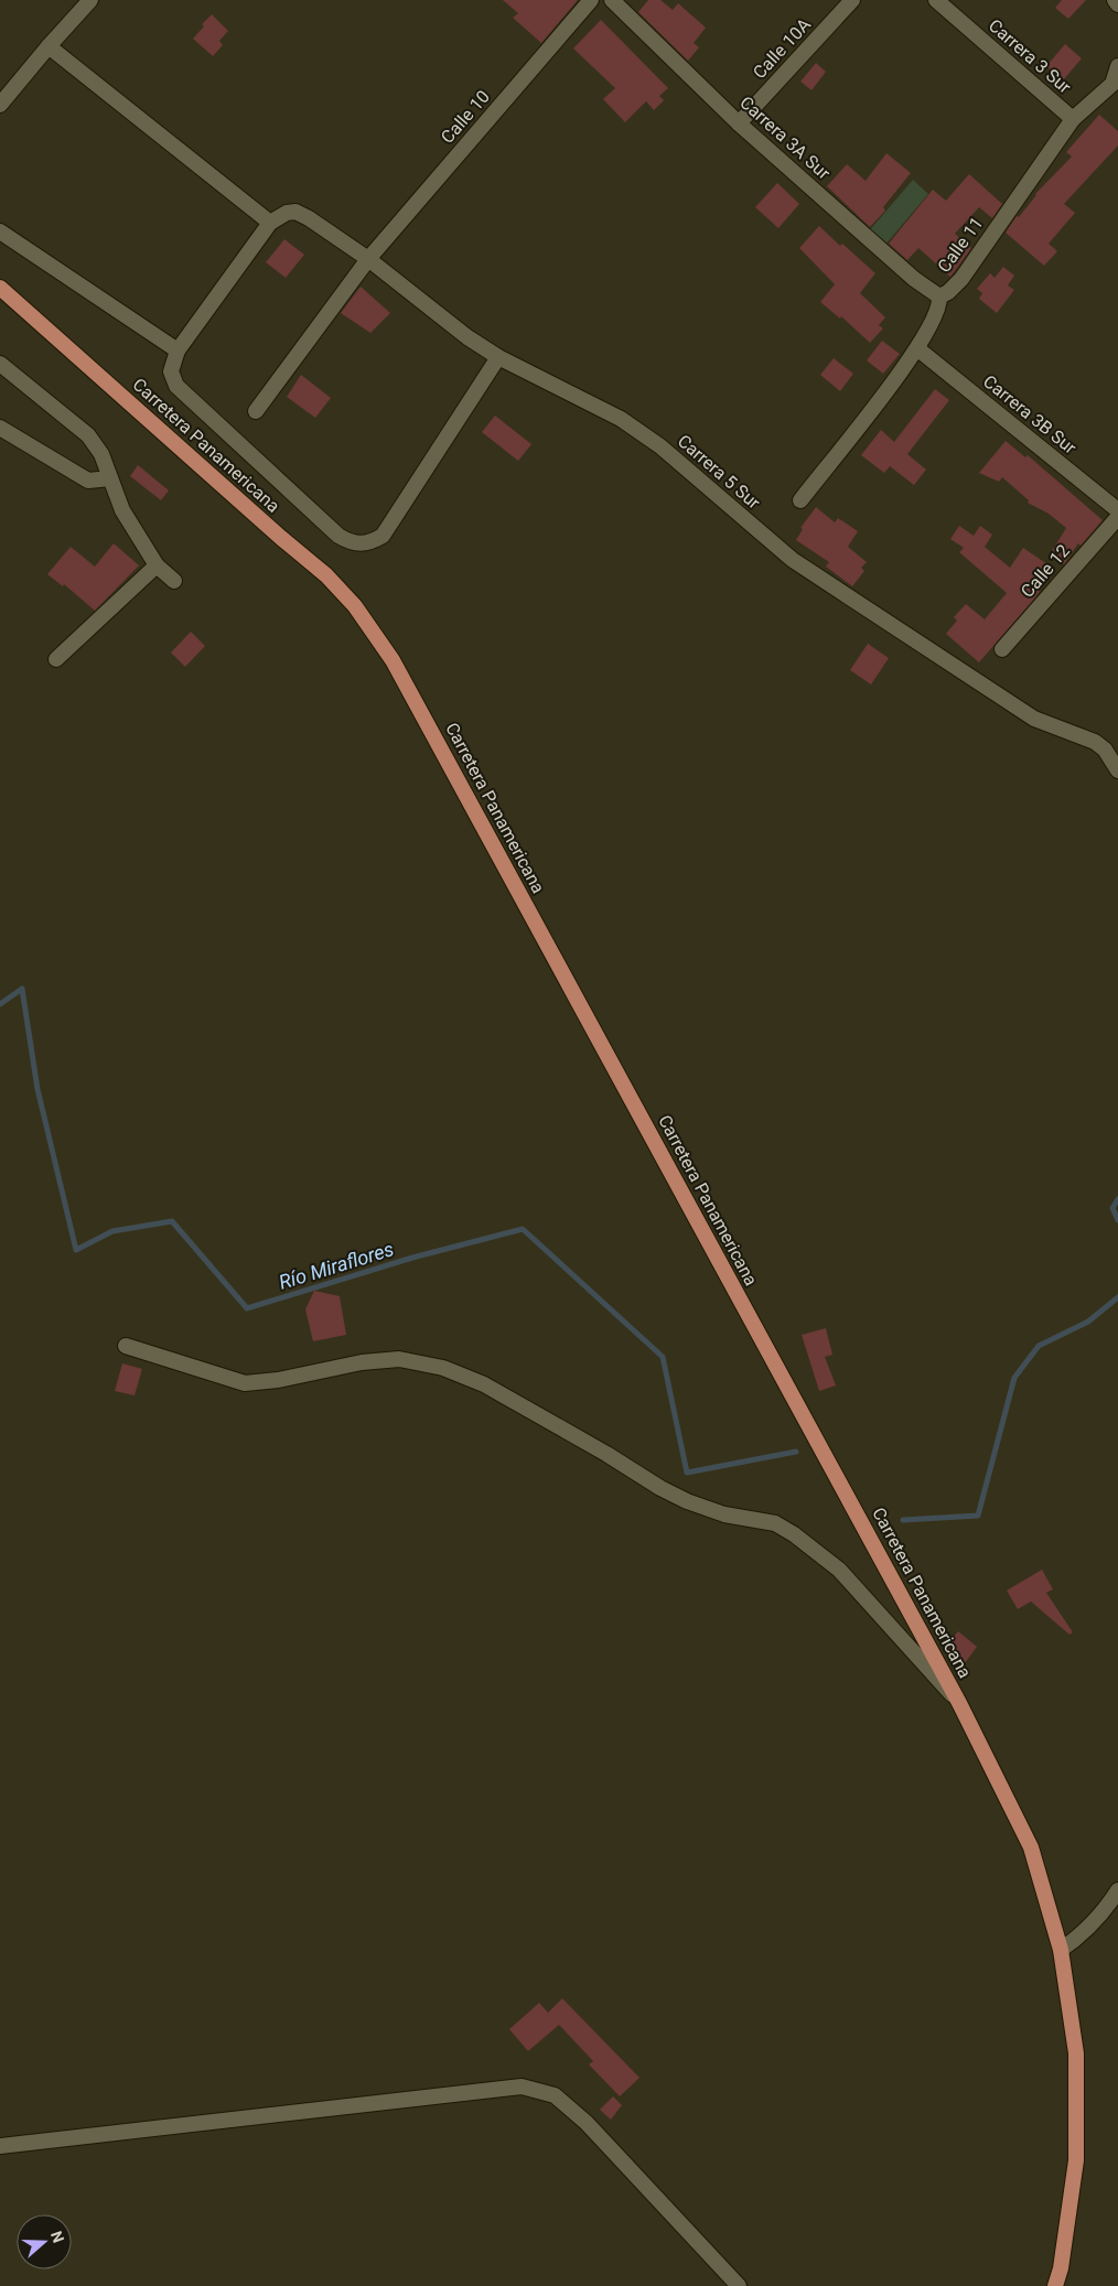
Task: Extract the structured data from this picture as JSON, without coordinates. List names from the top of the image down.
{
  "streets": {
    "highway": ["Carretera Panamericana"],
    "street": [
      "Calle 10A",
      "Carrera 3 Sur",
      "Calle 10",
      "Carrera 3A Sur",
      "Calle 11",
      "Carrera 3B Sur",
      "Carrera 5 Sur",
      "Calle 12"
    ]
  },
  "crossings": [
    ["Calle 10A", "Carrera 3A Sur"],
    ["Carrera 3 Sur", "Calle 11"],
    ["Calle 10", "Carrera 5 Sur"],
    ["Carrera 3A Sur", "Calle 11"],
    ["Calle 11", "Carrera 3B Sur"]
  ],
  "water": ["Río Miraflores"],
  "north": "right"
}
